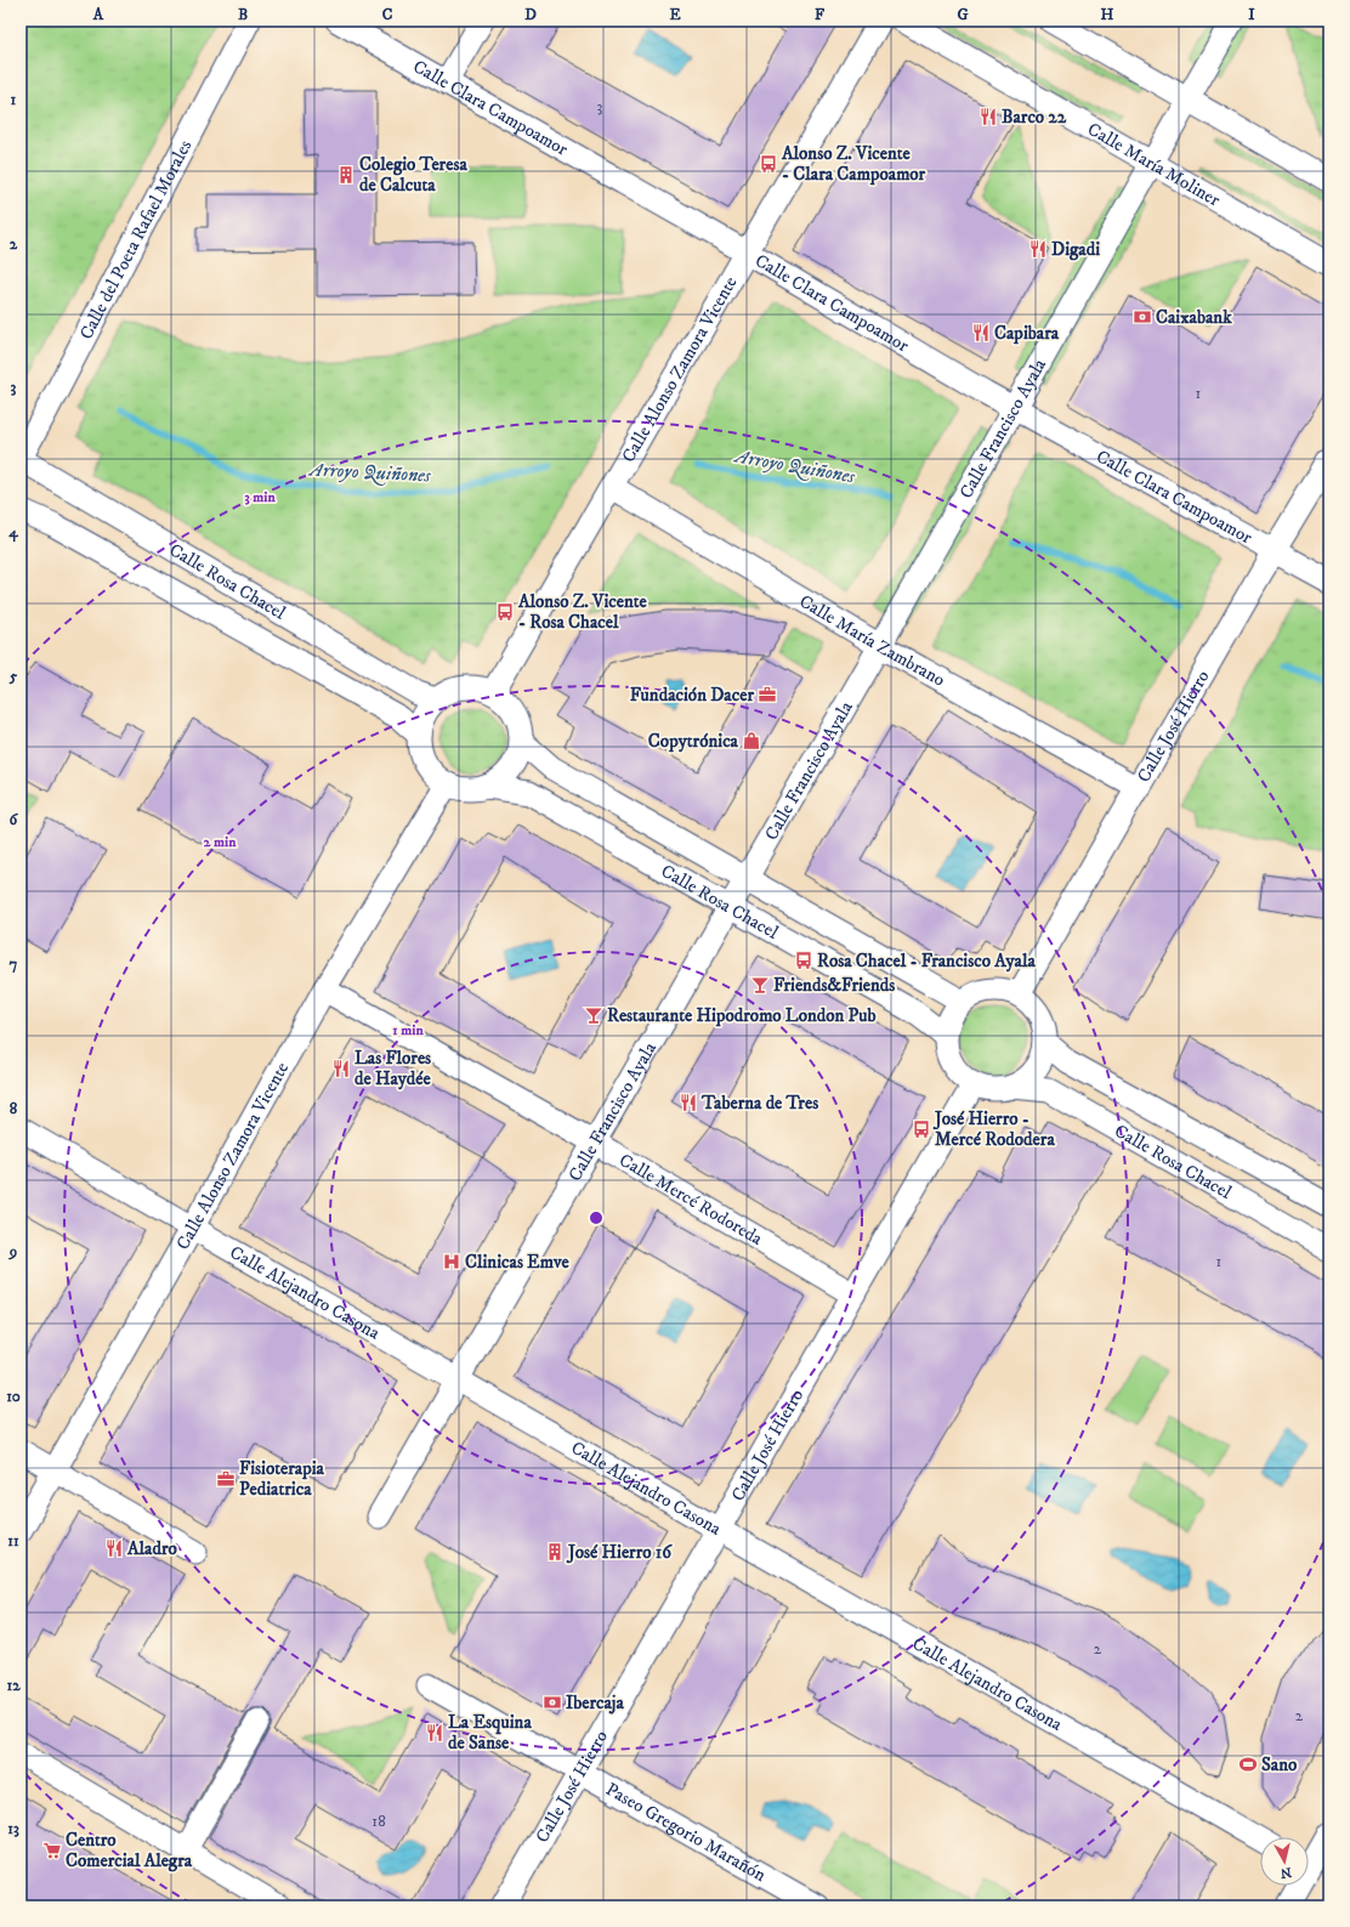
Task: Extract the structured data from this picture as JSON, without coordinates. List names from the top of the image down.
{
  "streets": {
    "street": [
      "Calle Clara Campoamor",
      "Calle María Moliner",
      "Calle del Poeta Rafael Morales",
      "Calle Alonso Zamora Vicente",
      "Calle Francisco Ayala",
      "Calle Rosa Chacel",
      "Calle María Zambrano",
      "Calle José Hierro",
      "Calle Mercé Rodoreda",
      "Calle Alejandro Casona",
      "Paseo Gregorio Marañón"
    ]
  },
  "crossings": [
    ["Calle Clara Campoamor", "Calle Alonso Zamora Vicente"],
    ["Calle Clara Campoamor", "Calle Francisco Ayala"],
    ["Calle Clara Campoamor", "Calle José Hierro"],
    ["Calle María Moliner", "Calle Francisco Ayala"],
    ["Calle del Poeta Rafael Morales", "Calle Rosa Chacel"],
    ["Calle Alonso Zamora Vicente", "Calle Rosa Chacel"],
    ["Calle Alonso Zamora Vicente", "Calle María Zambrano"],
    ["Calle Alonso Zamora Vicente", "Calle Mercé Rodoreda"],
    ["Calle Alonso Zamora Vicente", "Calle Alejandro Casona"],
    ["Calle Francisco Ayala", "Calle Rosa Chacel"],
    ["Calle Francisco Ayala", "Calle María Zambrano"],
    ["Calle Francisco Ayala", "Calle Mercé Rodoreda"],
    ["Calle Francisco Ayala", "Calle Alejandro Casona"],
    ["Calle Rosa Chacel", "Calle José Hierro"],
    ["Calle María Zambrano", "Calle José Hierro"],
    ["Calle José Hierro", "Calle Mercé Rodoreda"],
    ["Calle José Hierro", "Calle Alejandro Casona"],
    ["Calle José Hierro", "Paseo Gregorio Marañón"]
  ],
  "water": ["Arroyo Quiñones"],
  "places": {
    "restaurant": [
      "Barco 22",
      "Digadi",
      "Capibara",
      "Las Flores de Haydée",
      "Taberna de Tres",
      "Aladro",
      "La Esquina de Sanse"
    ],
    "bus stop": [
      "Alonso Z. Vicente - Clara Campoamor",
      "Alonso Z. Vicente - Rosa Chacel",
      "Rosa Chacel - Francisco Ayala",
      "José Hierro - Mercé Rododera"
    ],
    "building": ["Colegio Teresa de Calcuta", "José Hierro 16"],
    "bank": ["Caixabank", "Ibercaja"],
    "office": ["Fundación Dacer", "Fisioterapia Pediatrica"],
    "shop": ["Copytrónica"],
    "bar": ["Friends&Friends", "Restaurante Hipodromo London Pub"],
    "hospital": ["Clinicas Emve"],
    "sports": ["Sano"],
    "supermarket": ["Centro Comercial Alegra"]
  },
  "house_numbers": [
    "3",
    "1",
    "1",
    "2",
    "2",
    "18"
  ],
  "north": "bottom",
  "grid": {
    "columns": [
      "A",
      "B",
      "C",
      "D",
      "E",
      "F",
      "G",
      "H",
      "I"
    ],
    "rows": [
      "1",
      "2",
      "3",
      "4",
      "5",
      "6",
      "7",
      "8",
      "9",
      "10",
      "11",
      "12",
      "13"
    ]
  },
  "rings": ["3 min", "2 min", "1 min"]
}
